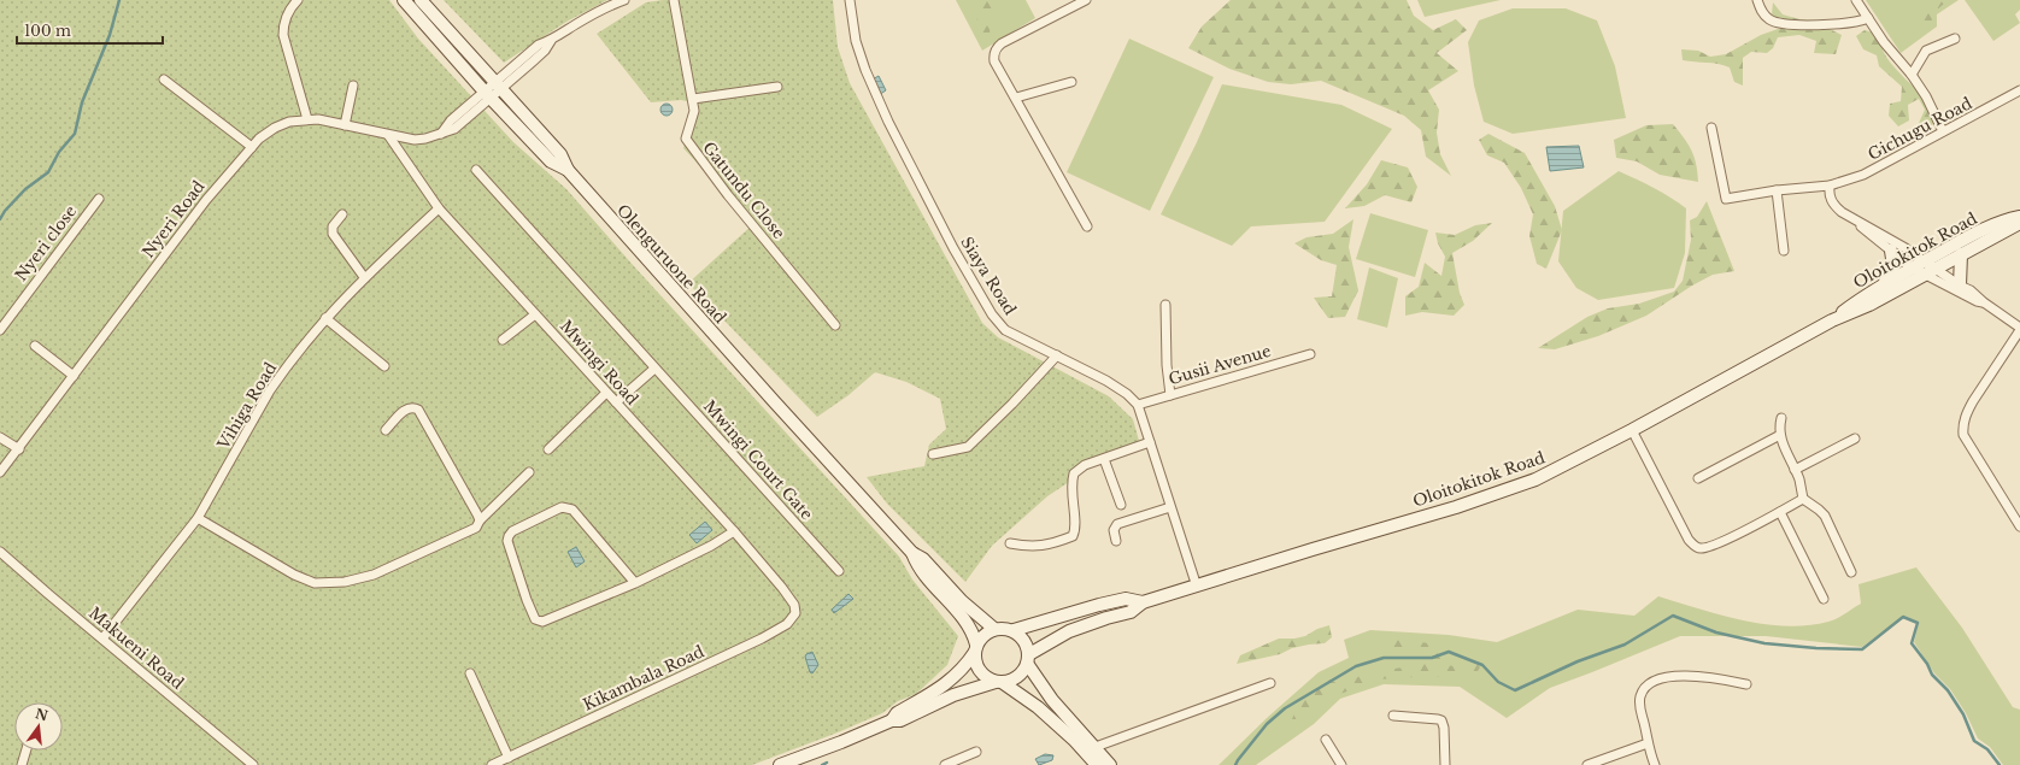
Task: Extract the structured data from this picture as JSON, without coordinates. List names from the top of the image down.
{
  "streets": {
    "main road": ["Oloitokitok Road", "Olenguruone Road"],
    "street": [
      "Gichugu Road",
      "Gatundu Close",
      "Nyeri Road",
      "Nyeri close",
      "Siaya Road",
      "Mwingi Road",
      "Gusii Avenue",
      "Vihiga Road",
      "Mwingi Court Gate",
      "Makueni Road",
      "Kikambala Road"
    ]
  },
  "crossings": [
    ["Nyeri Road", "Olenguruone Road"],
    ["Nyeri Road", "Mwingi Road"],
    ["Siaya Road", "Gusii Avenue"],
    ["Mwingi Road", "Vihiga Road"],
    ["Mwingi Road", "Kikambala Road"],
    ["Vihiga Road", "Makueni Road"]
  ],
  "scale_bar": "100 m",
  "north": "top"
}
